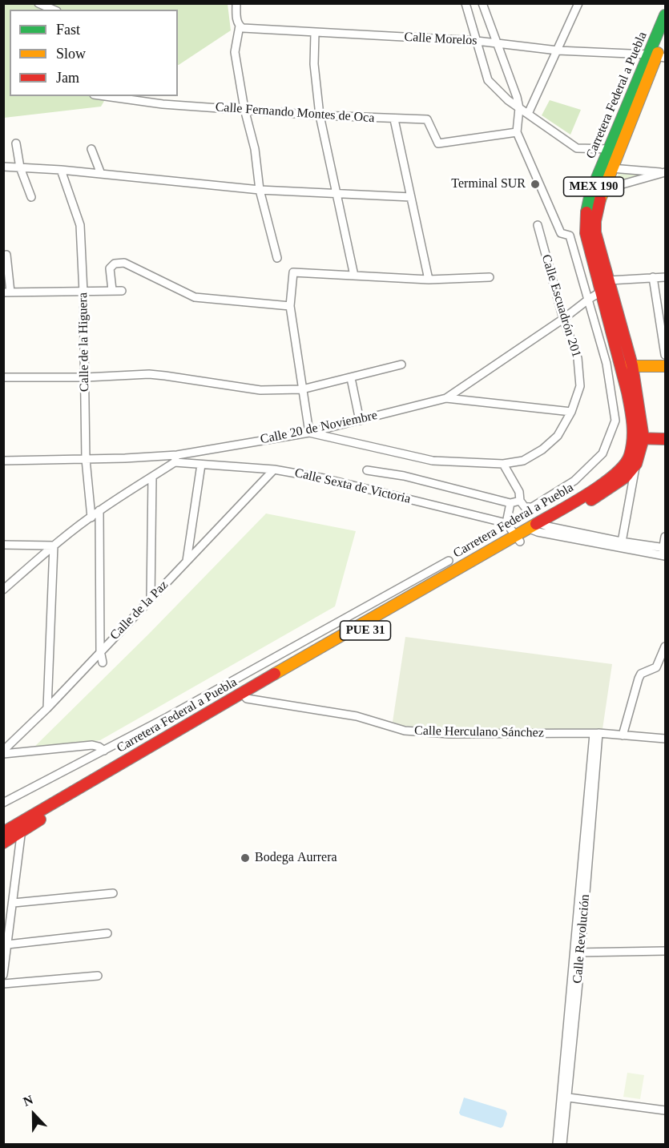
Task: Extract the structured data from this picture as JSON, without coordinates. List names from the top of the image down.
{
  "streets": {
    "main road": ["Carretera Federal a Puebla", "MEX 190", "PUE 31"],
    "street": [
      "Calle Morelos",
      "Calle Fernando Montes de Oca",
      "Calle Escuadrón 201",
      "Calle de la Higuera",
      "Calle 20 de Noviembre",
      "Calle Sexta de Victoria",
      "Calle de la Paz",
      "Calle Herculano Sánchez",
      "Calle Revolución"
    ]
  },
  "crossings": [
    ["Calle Morelos", "Carretera Federal a Puebla"],
    ["Carretera Federal a Puebla", "Calle 20 de Noviembre"],
    ["Carretera Federal a Puebla", "Calle Herculano Sánchez"],
    ["Calle Escuadrón 201", "Calle 20 de Noviembre"],
    ["Calle de la Higuera", "Calle 20 de Noviembre"],
    ["Calle 20 de Noviembre", "Calle Sexta de Victoria"],
    ["Calle Sexta de Victoria", "Calle de la Paz"],
    ["Calle Herculano Sánchez", "Calle Revolución"]
  ],
  "places": ["Terminal SUR", "Bodega Aurrera"],
  "legend": ["Fast", "Slow", "Jam"],
  "north": "top"
}
